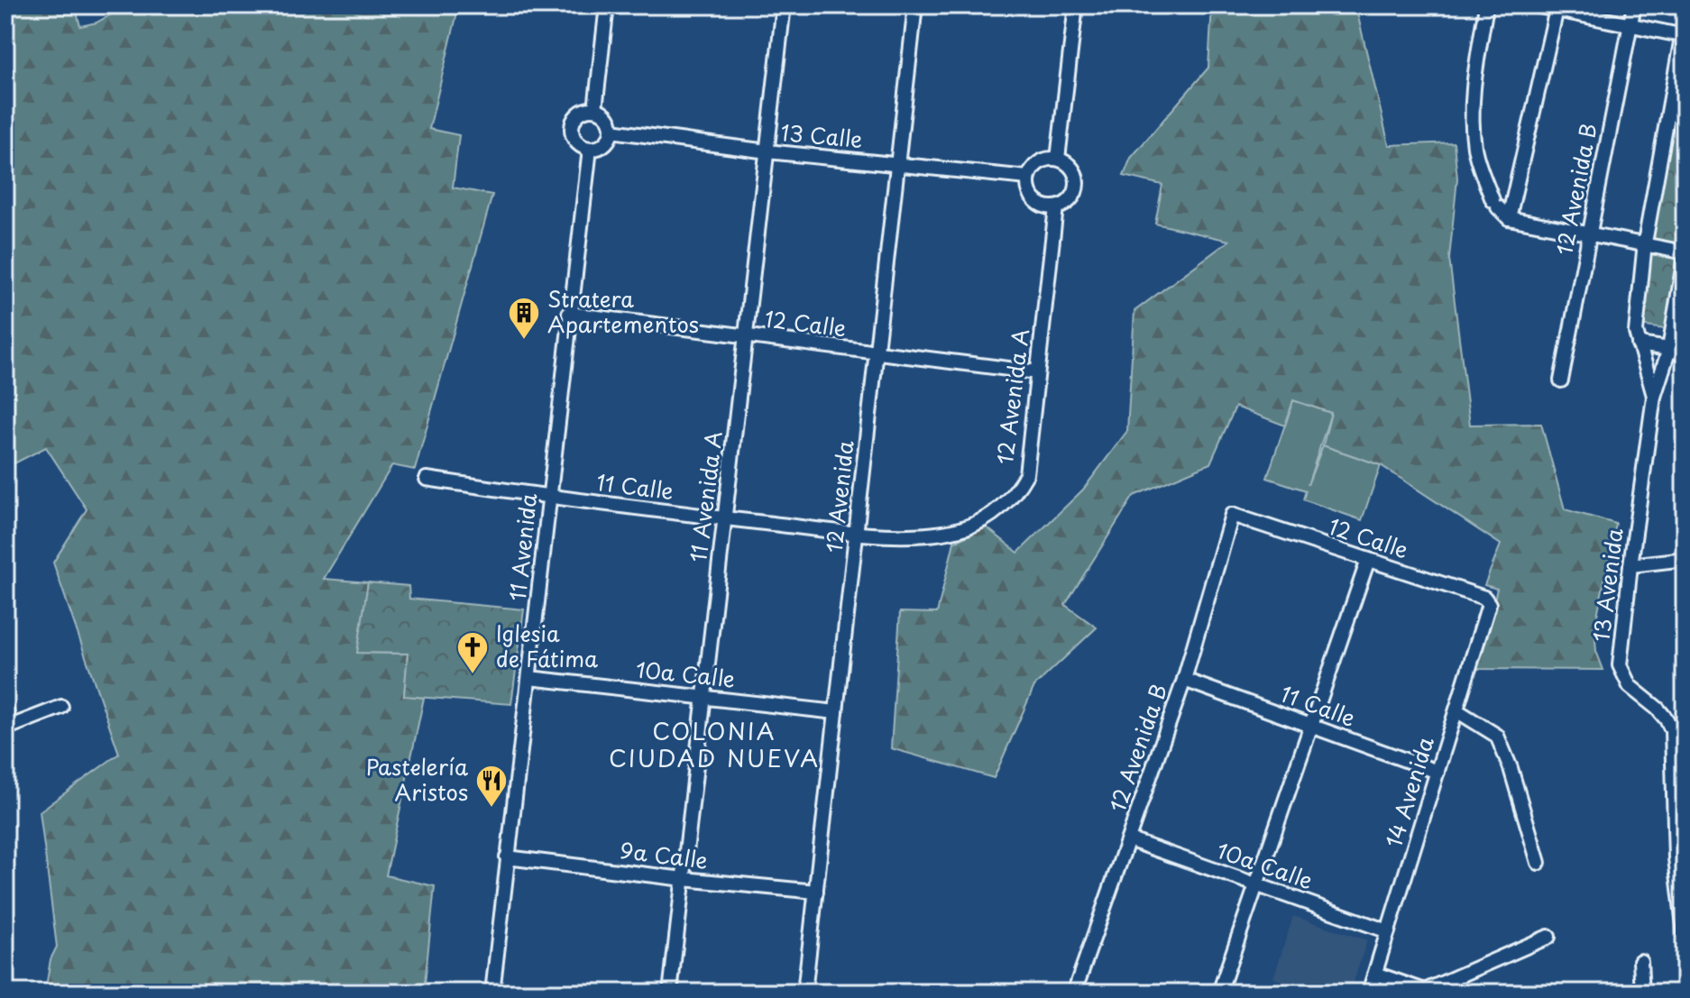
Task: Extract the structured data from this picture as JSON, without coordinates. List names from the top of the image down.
{
  "streets": {
    "street": [
      "13 Calle",
      "12 Avenida B",
      "12 Calle",
      "12 Avenida A",
      "11 Calle",
      "11 Avenida A",
      "12 Avenida",
      "11 Avenida",
      "13 Avenida",
      "10a Calle",
      "14 Avenida",
      "9a Calle"
    ]
  },
  "crossings": [
    ["13 Calle", "12 Avenida A"],
    ["13 Calle", "11 Avenida A"],
    ["13 Calle", "12 Avenida"],
    ["13 Calle", "11 Avenida"],
    ["12 Avenida B", "12 Calle"],
    ["12 Avenida B", "11 Calle"],
    ["12 Avenida B", "10a Calle"],
    ["12 Calle", "12 Avenida A"],
    ["12 Calle", "11 Avenida A"],
    ["12 Calle", "12 Avenida"],
    ["12 Calle", "11 Avenida"],
    ["12 Calle", "14 Avenida"],
    ["12 Avenida A", "11 Calle"],
    ["11 Calle", "11 Avenida A"],
    ["11 Calle", "12 Avenida"],
    ["11 Calle", "11 Avenida"],
    ["11 Calle", "14 Avenida"],
    ["11 Avenida A", "10a Calle"],
    ["11 Avenida A", "9a Calle"],
    ["12 Avenida", "10a Calle"],
    ["12 Avenida", "9a Calle"],
    ["11 Avenida", "10a Calle"],
    ["11 Avenida", "9a Calle"],
    ["10a Calle", "14 Avenida"]
  ],
  "districts": ["COLONIA CIUDAD NUEVA"],
  "places": {
    "building": ["Stratera Apartementos"],
    "church": ["Iglesia de Fátima"],
    "restaurant": ["Pastelería Aristos"]
  }
}
